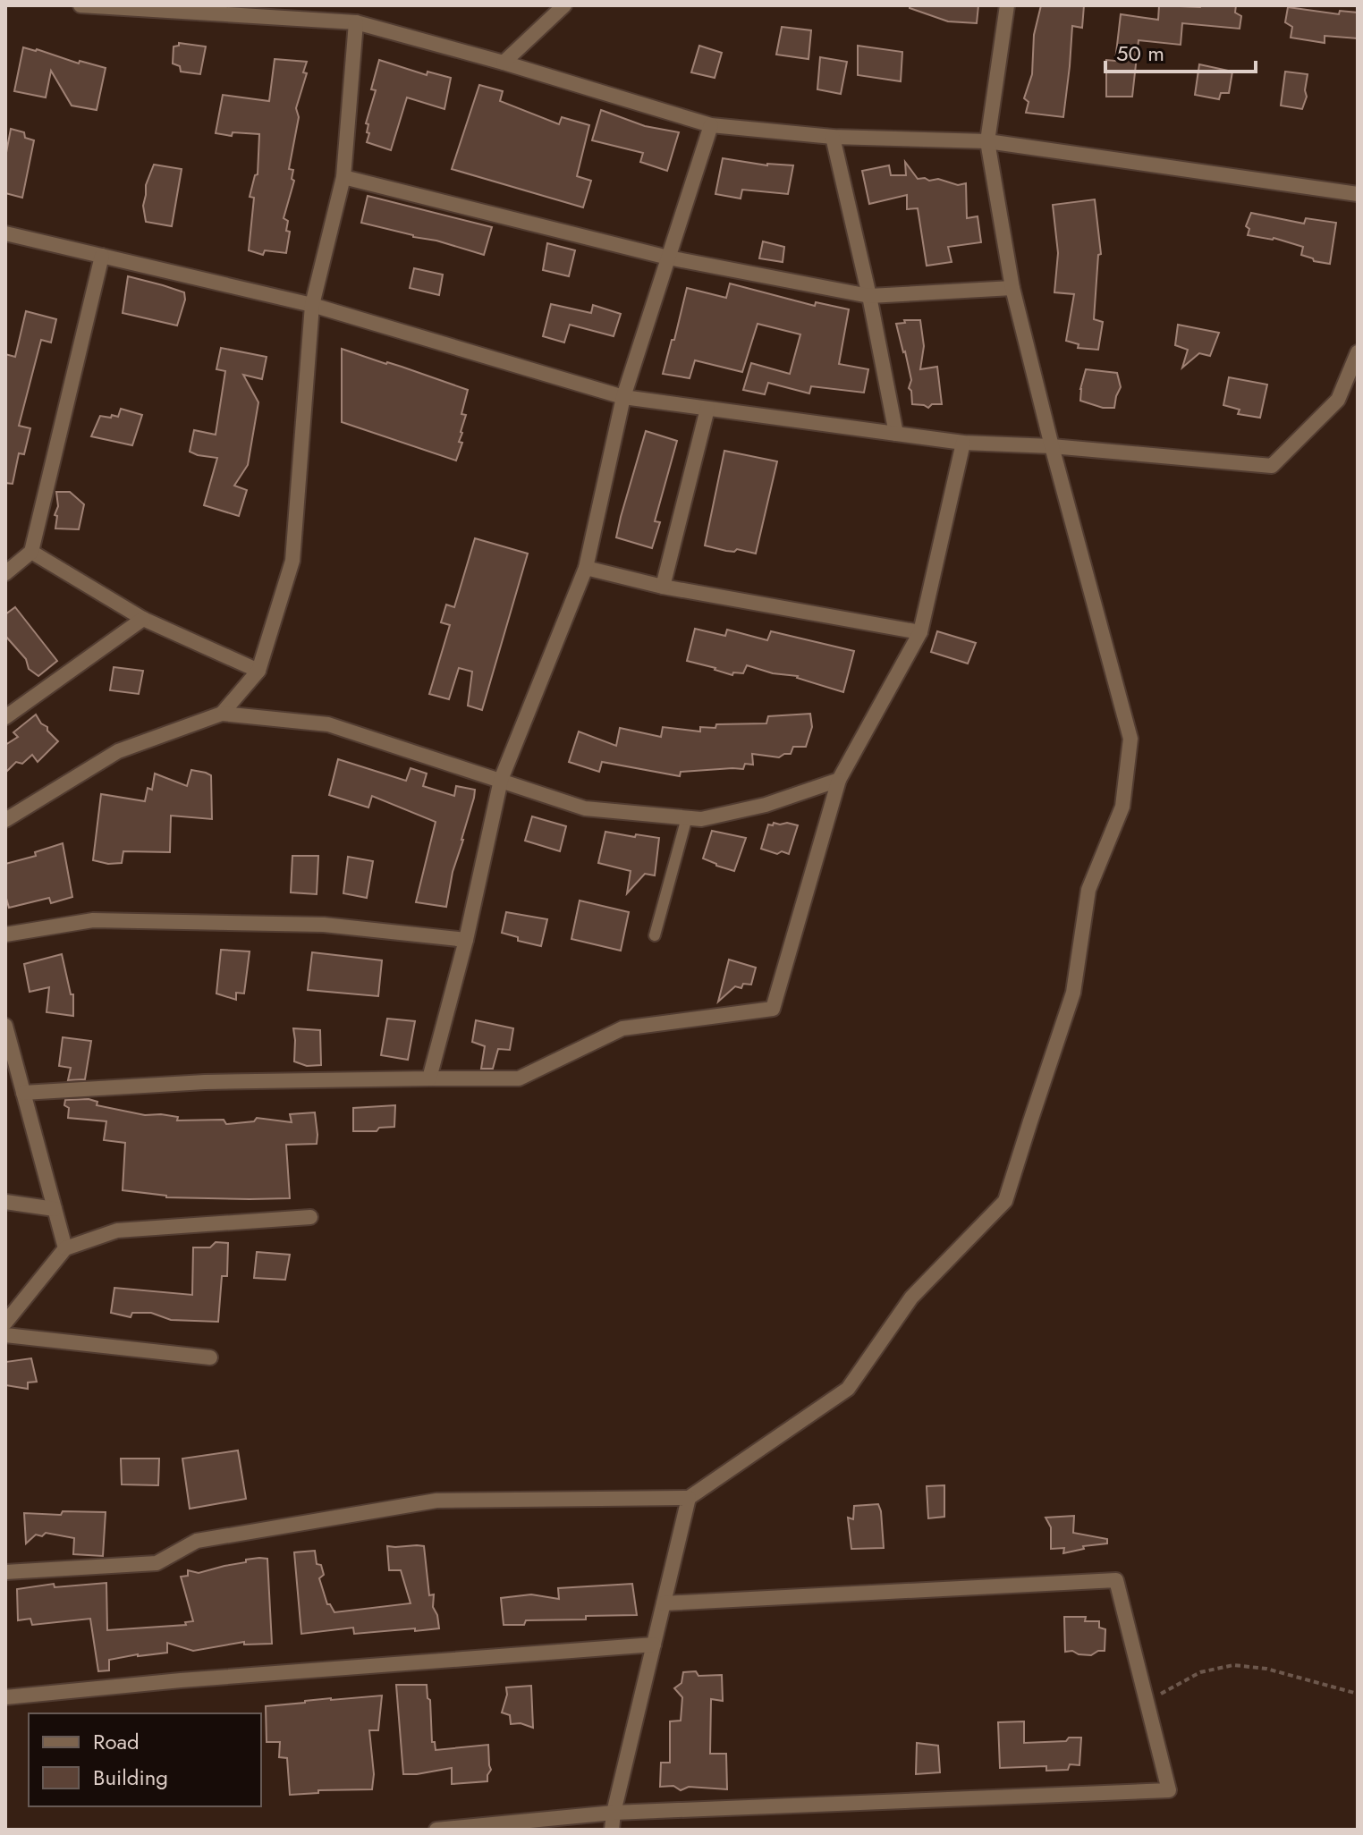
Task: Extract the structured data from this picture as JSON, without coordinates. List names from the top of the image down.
{
  "legend": ["Road", "Building"],
  "scale_bar": "50 m"
}
